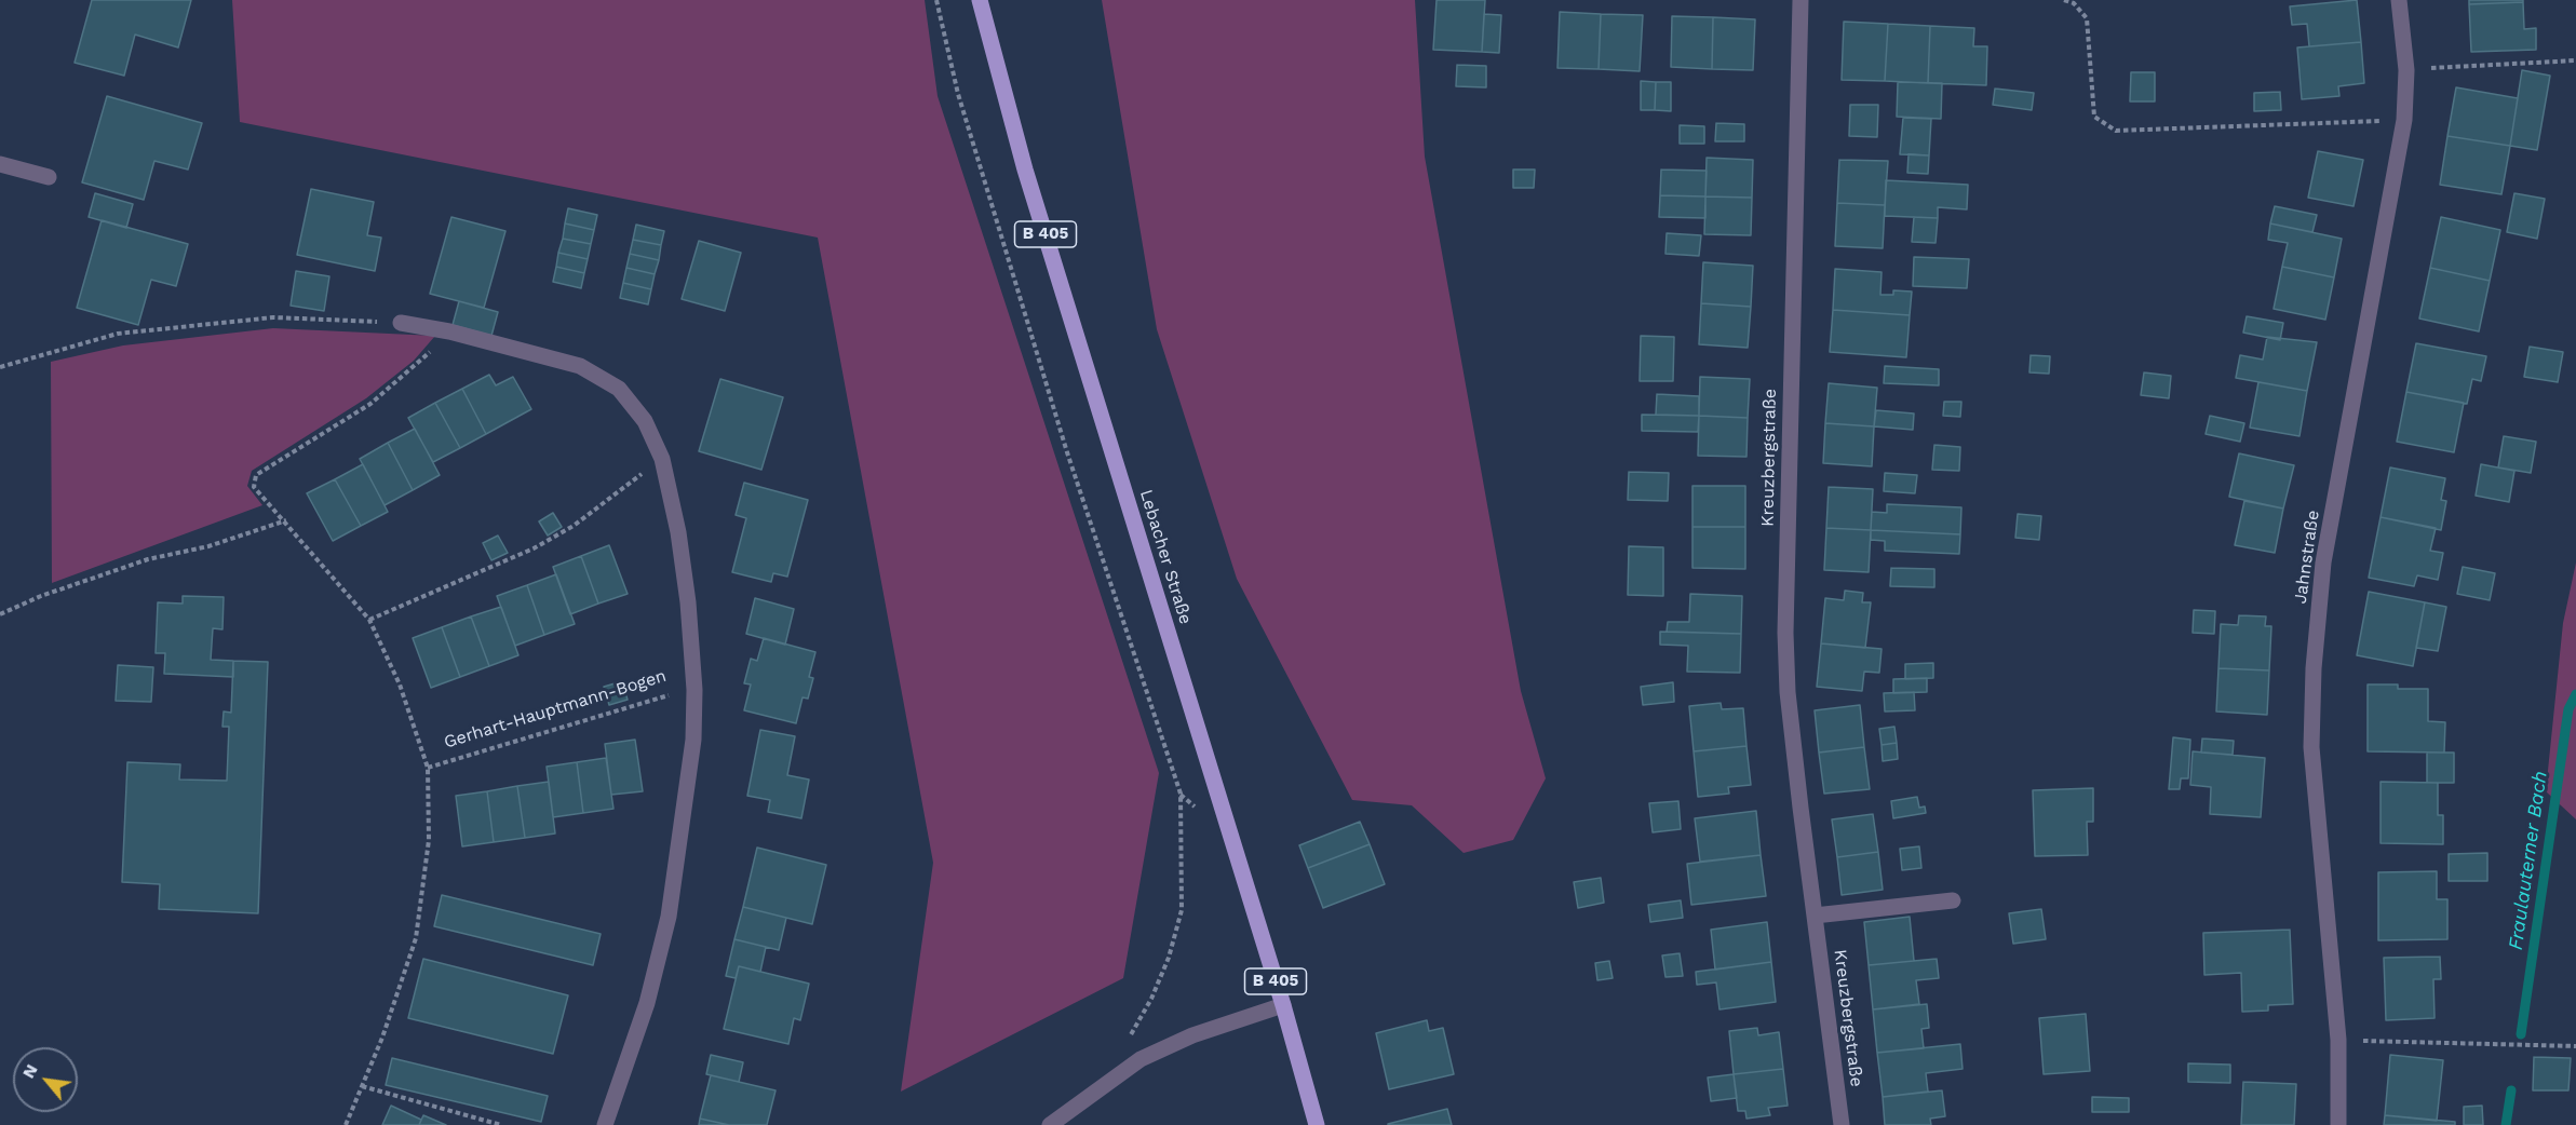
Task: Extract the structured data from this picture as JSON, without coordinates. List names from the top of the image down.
{
  "streets": {
    "main road": ["B 405", "Lebacher Straße"],
    "street": ["Kreuzbergstraße", "Jahnstraße", "Gerhart-Hauptmann-Bogen"]
  },
  "water": ["Fraulauterner Bach"],
  "north": "top left"
}
